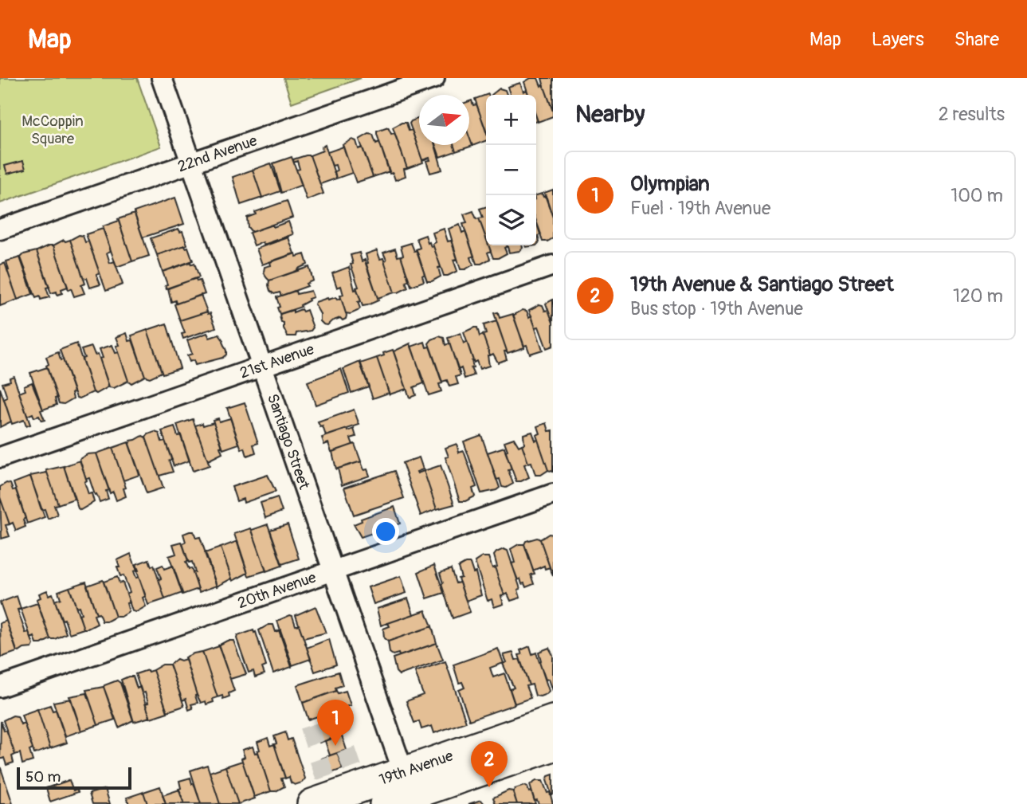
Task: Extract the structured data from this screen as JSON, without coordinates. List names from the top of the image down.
{
  "streets": {
    "highway": ["19th Avenue"],
    "street": [
      "22nd Avenue",
      "21st Avenue",
      "Santiago Street",
      "20th Avenue"
    ]
  },
  "crossings": [
    ["22nd Avenue", "Santiago Street"],
    ["21st Avenue", "Santiago Street"],
    ["Santiago Street", "20th Avenue"],
    ["Santiago Street", "19th Avenue"]
  ],
  "parks": ["McCoppin Square"],
  "scale_bar": "50 m",
  "north": "right",
  "page": {
    "header": "Map",
    "nav": ["Map", "Layers", "Share"],
    "heading": ["Nearby", "2 results"],
    "map_buttons": ["+", "−"],
    "list": [
      {
        "mark": "1",
        "name": "Olympian",
        "note": "Fuel · 19th Avenue",
        "value": "100 m"
      },
      {
        "mark": "2",
        "name": "19th Avenue & Santiago Street",
        "note": "Bus stop · 19th Avenue",
        "value": "120 m"
      }
    ],
    "pins": ["1", "2"],
    "scale": "50 m"
  }
}
